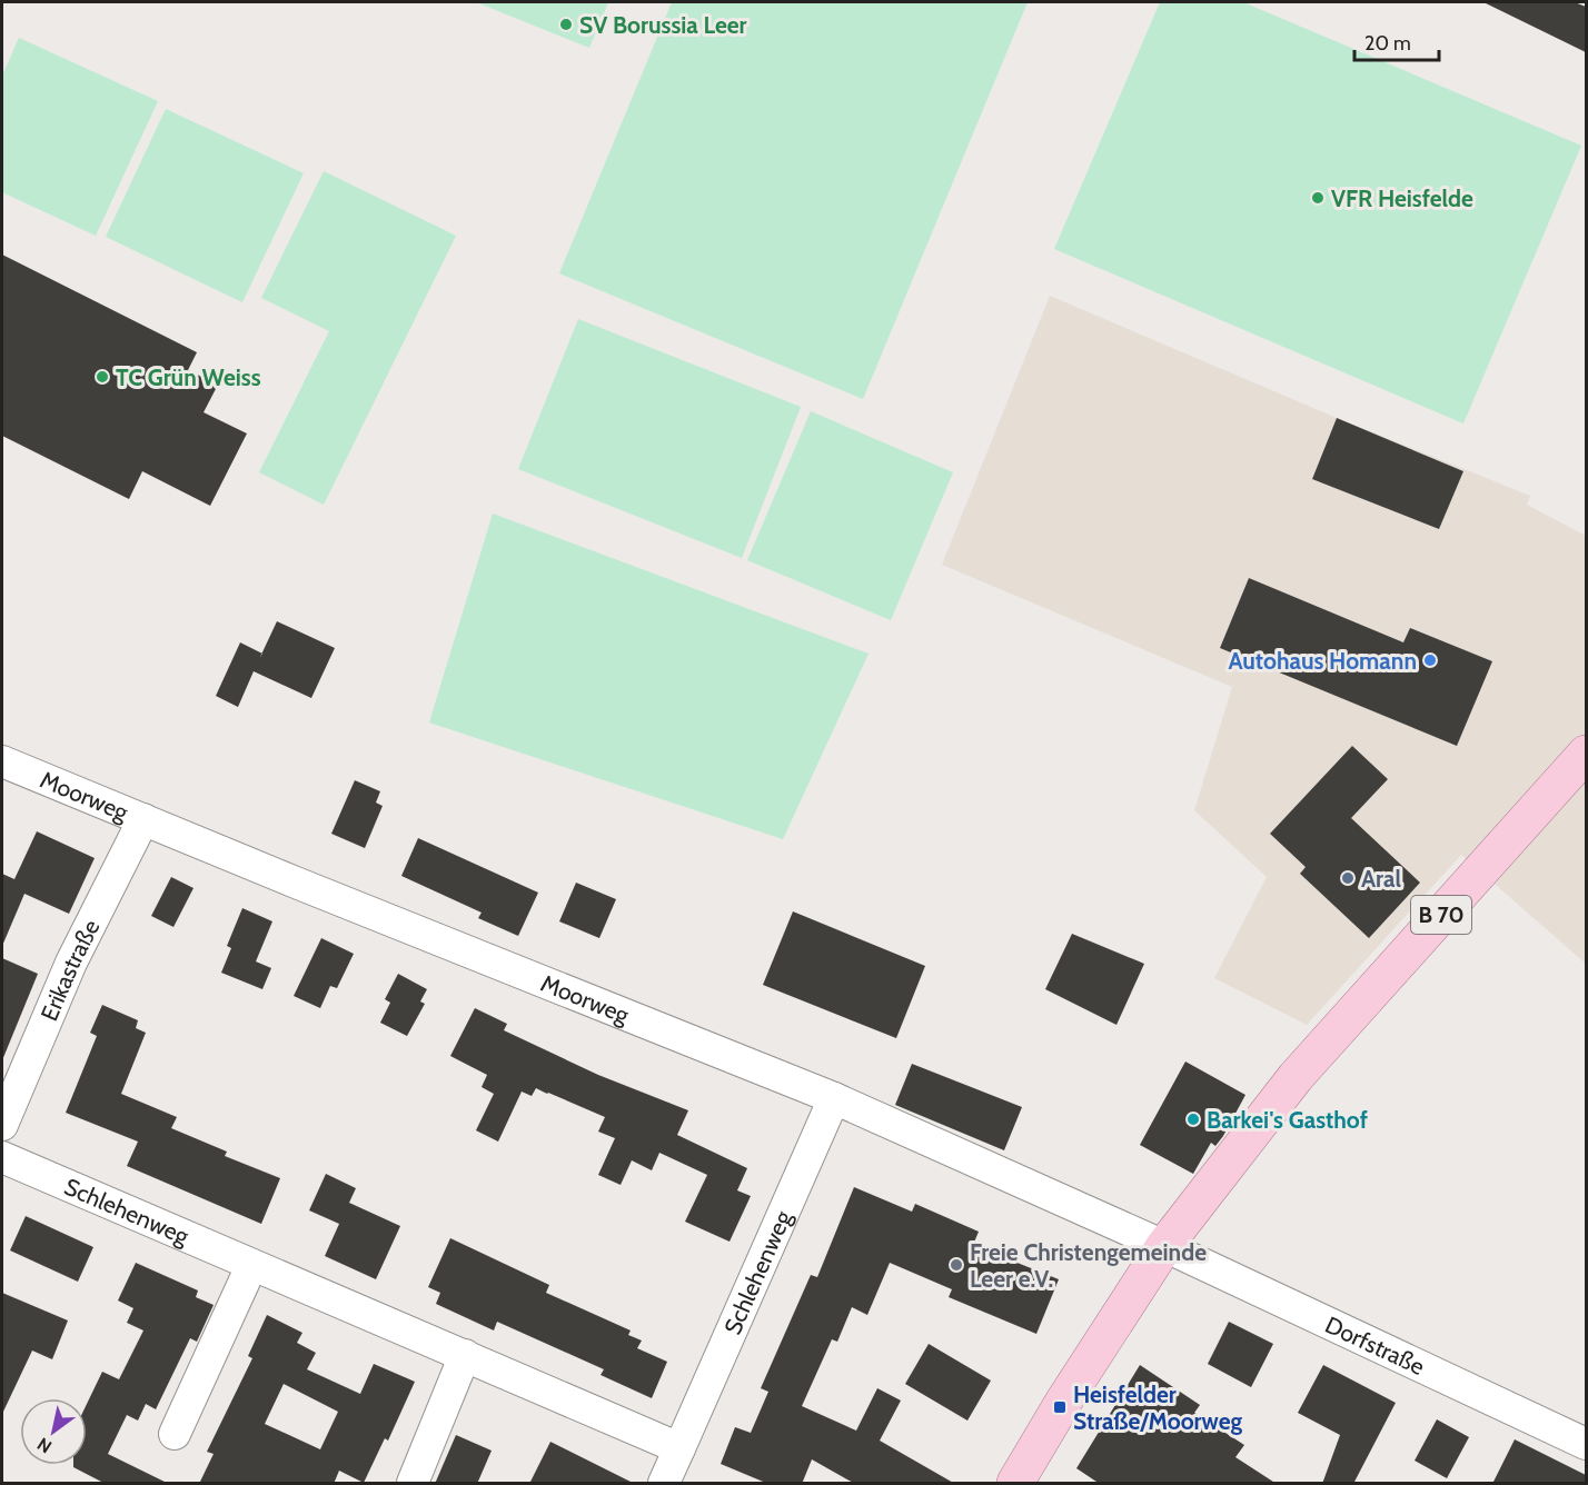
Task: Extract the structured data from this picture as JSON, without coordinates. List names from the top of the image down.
{
  "streets": {
    "main road": ["B 70"],
    "street": [
      "Moorweg",
      "Erikastraße",
      "Schlehenweg",
      "Dorfstraße"
    ]
  },
  "crossings": [
    ["Moorweg", "B 70"],
    ["Moorweg", "Erikastraße"],
    ["Moorweg", "Schlehenweg"],
    ["Moorweg", "Dorfstraße"],
    ["B 70", "Dorfstraße"]
  ],
  "places": {
    "other": [
      "SV Borussia Leer",
      "VFR Heisfelde",
      "TC Grün Weiss",
      "Autohaus Homann",
      "Aral",
      "Barkei's Gasthof",
      "Freie Christengemeinde Leer e.V."
    ],
    "transit": ["Heisfelder Straße/Moorweg"]
  },
  "scale_bar": "20 m",
  "north": "bottom left"
}
